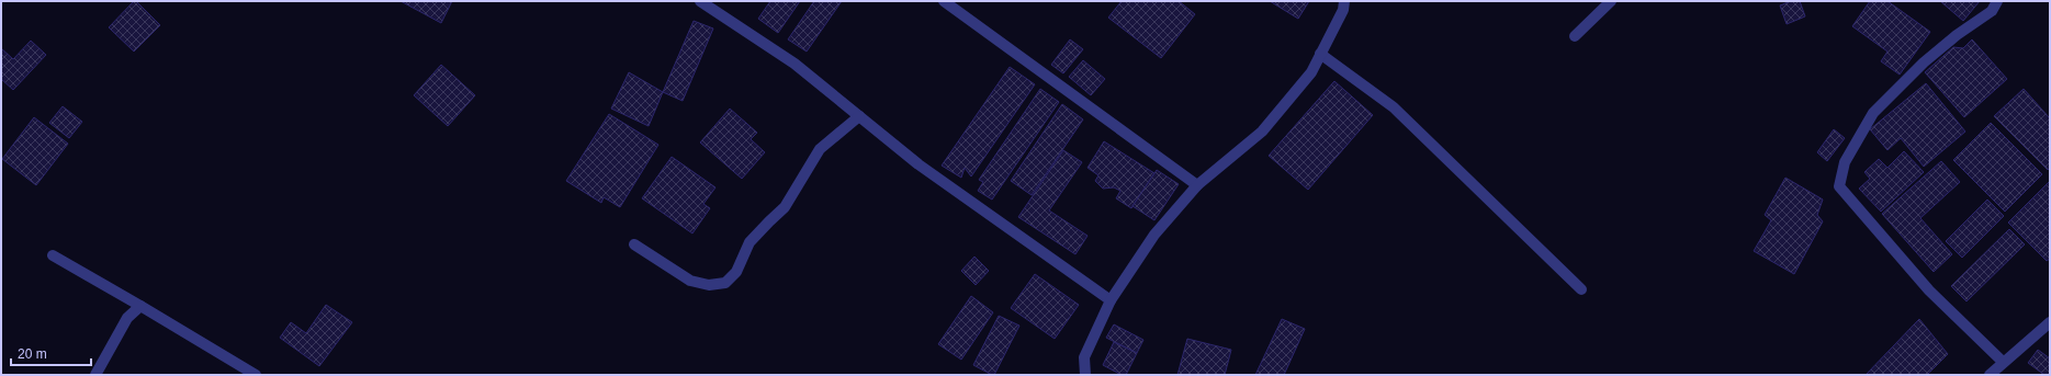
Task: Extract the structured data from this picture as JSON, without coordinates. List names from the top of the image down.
{
  "scale_bar": "20 m"
}
